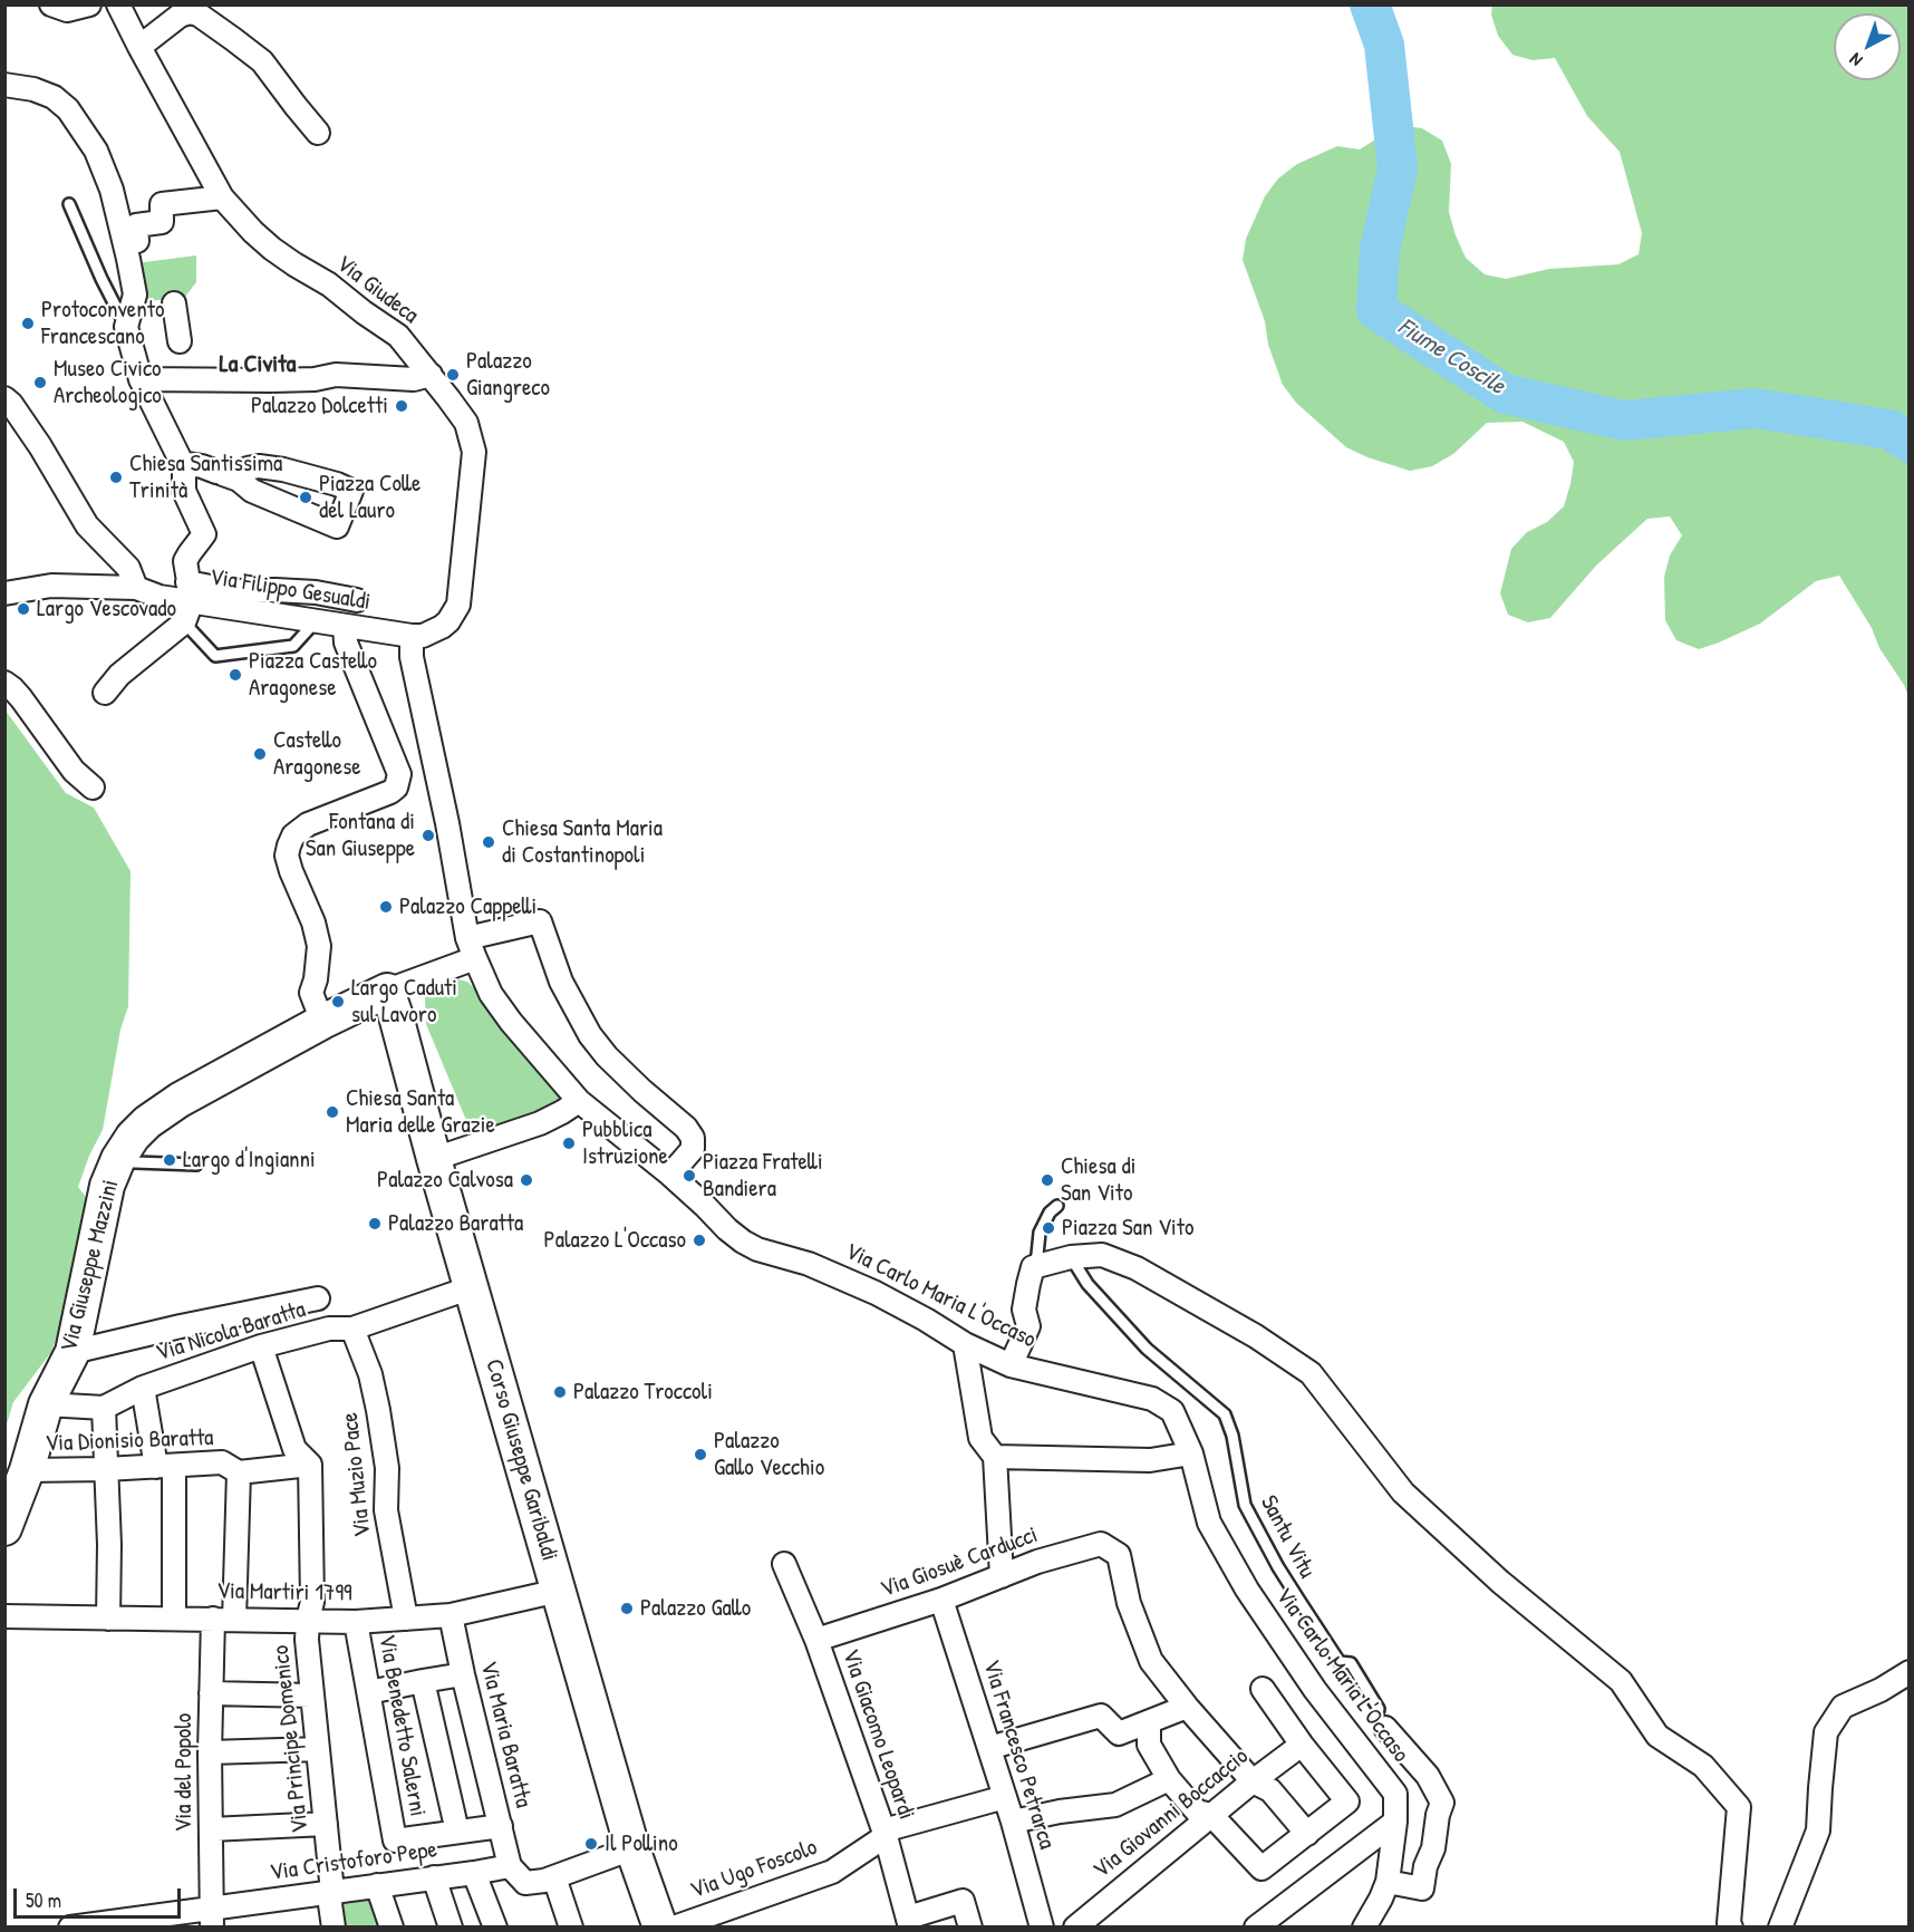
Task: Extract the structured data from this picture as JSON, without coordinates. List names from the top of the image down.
{
  "streets": {
    "main road": ["Via Giuseppe Mazzini", "Corso Giuseppe Garibaldi"],
    "street": [
      "Via Giudeca",
      "Via Filippo Gesualdi",
      "Via Carlo Maria L'Occaso",
      "Via Nicola Baratta",
      "Via Dionisio Baratta",
      "Via Muzio Pace",
      "Via Giosuè Carducci",
      "Via Martiri 1799",
      "Via Benedetto Salerni",
      "Via Maria Baratta",
      "Via Giacomo Leopardi",
      "Via Principe Domenico",
      "Via Francesco Petrarca",
      "Via del Popolo",
      "Via Giovanni Boccaccio",
      "Via Cristoforo Pepe",
      "Via Ugo Foscolo"
    ],
    "lane": ["Santu Vitu"]
  },
  "crossings": [
    ["Via Giudeca", "Via Filippo Gesualdi"],
    ["Via Giuseppe Mazzini", "Via Dionisio Baratta"],
    ["Via Nicola Baratta", "Corso Giuseppe Garibaldi"],
    ["Via Nicola Baratta", "Via Muzio Pace"],
    ["Via Dionisio Baratta", "Via Principe Domenico"],
    ["Via Dionisio Baratta", "Via del Popolo"],
    ["Corso Giuseppe Garibaldi", "Via Martiri 1799"],
    ["Via Muzio Pace", "Via Martiri 1799"],
    ["Via Giosuè Carducci", "Via Giacomo Leopardi"],
    ["Via Giosuè Carducci", "Via Francesco Petrarca"],
    ["Via Martiri 1799", "Via Benedetto Salerni"],
    ["Via Martiri 1799", "Via Maria Baratta"],
    ["Via Martiri 1799", "Via Principe Domenico"],
    ["Via Martiri 1799", "Via del Popolo"],
    ["Via Maria Baratta", "Via Cristoforo Pepe"],
    ["Via Giacomo Leopardi", "Via Ugo Foscolo"],
    ["Via Principe Domenico", "Via Cristoforo Pepe"],
    ["Via Francesco Petrarca", "Via Ugo Foscolo"],
    ["Via del Popolo", "Via Cristoforo Pepe"]
  ],
  "districts": ["La Civita"],
  "water": ["Fiume Coscile"],
  "places": [
    "Protoconvento Francescano",
    "Palazzo Giangreco",
    "Museo Civico Archeologico",
    "Palazzo Dolcetti",
    "Chiesa Santissima Trinità",
    "Piazza Colle del Lauro",
    "Largo Vescovado",
    "Piazza Castello Aragonese",
    "Castello Aragonese",
    "Fontana di San Giuseppe",
    "Chiesa Santa Maria di Costantinopoli",
    "Palazzo Cappelli",
    "Largo Caduti sul Lavoro",
    "Chiesa Santa Maria delle Grazie",
    "Pubblica Istruzione",
    "Largo d'Ingianni",
    "Piazza Fratelli Bandiera",
    "Palazzo Calvosa",
    "Chiesa di San Vito",
    "Palazzo Baratta",
    "Piazza San Vito",
    "Palazzo L'Occaso",
    "Palazzo Troccoli",
    "Palazzo Gallo Vecchio",
    "Palazzo Gallo",
    "Il Pollino"
  ],
  "scale_bar": "50 m",
  "north": "bottom left"
}
